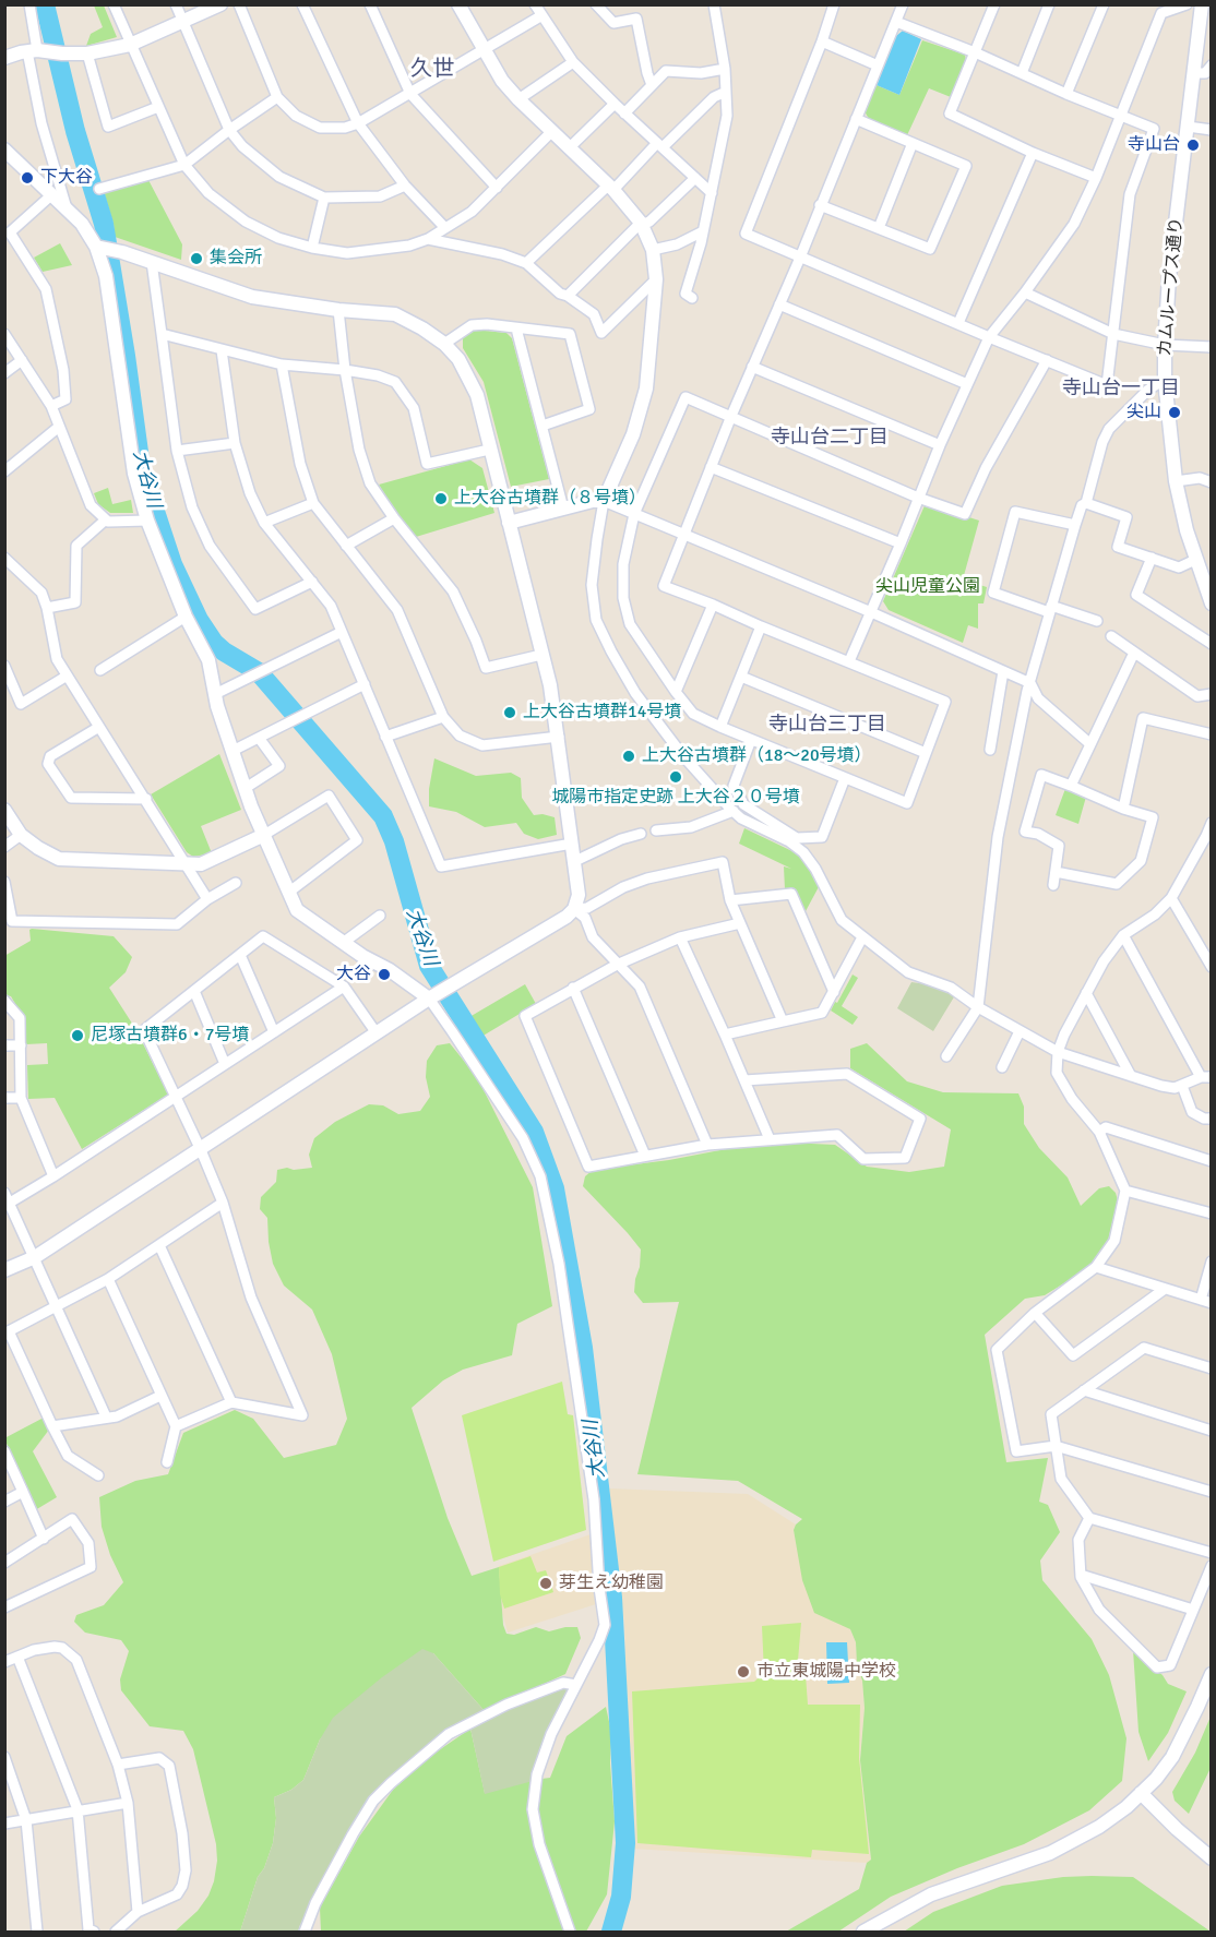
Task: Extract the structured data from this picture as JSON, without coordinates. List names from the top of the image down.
{
  "streets": {
    "street": ["カムループス通り"]
  },
  "districts": [
    "久世",
    "寺山台一丁目",
    "寺山台二丁目",
    "寺山台三丁目"
  ],
  "water": ["大谷川"],
  "parks": ["尖山児童公園"],
  "places": [
    "寺山台",
    "下大谷",
    "集会所",
    "尖山",
    "上大谷古墳群（８号墳）",
    "上大谷古墳群14号墳",
    "上大谷古墳群（18～20号墳）",
    "城陽市指定史跡 上大谷２０号墳",
    "大谷",
    "尼塚古墳群6・7号墳",
    "芽生え幼稚園",
    "市立東城陽中学校"
  ]
}
